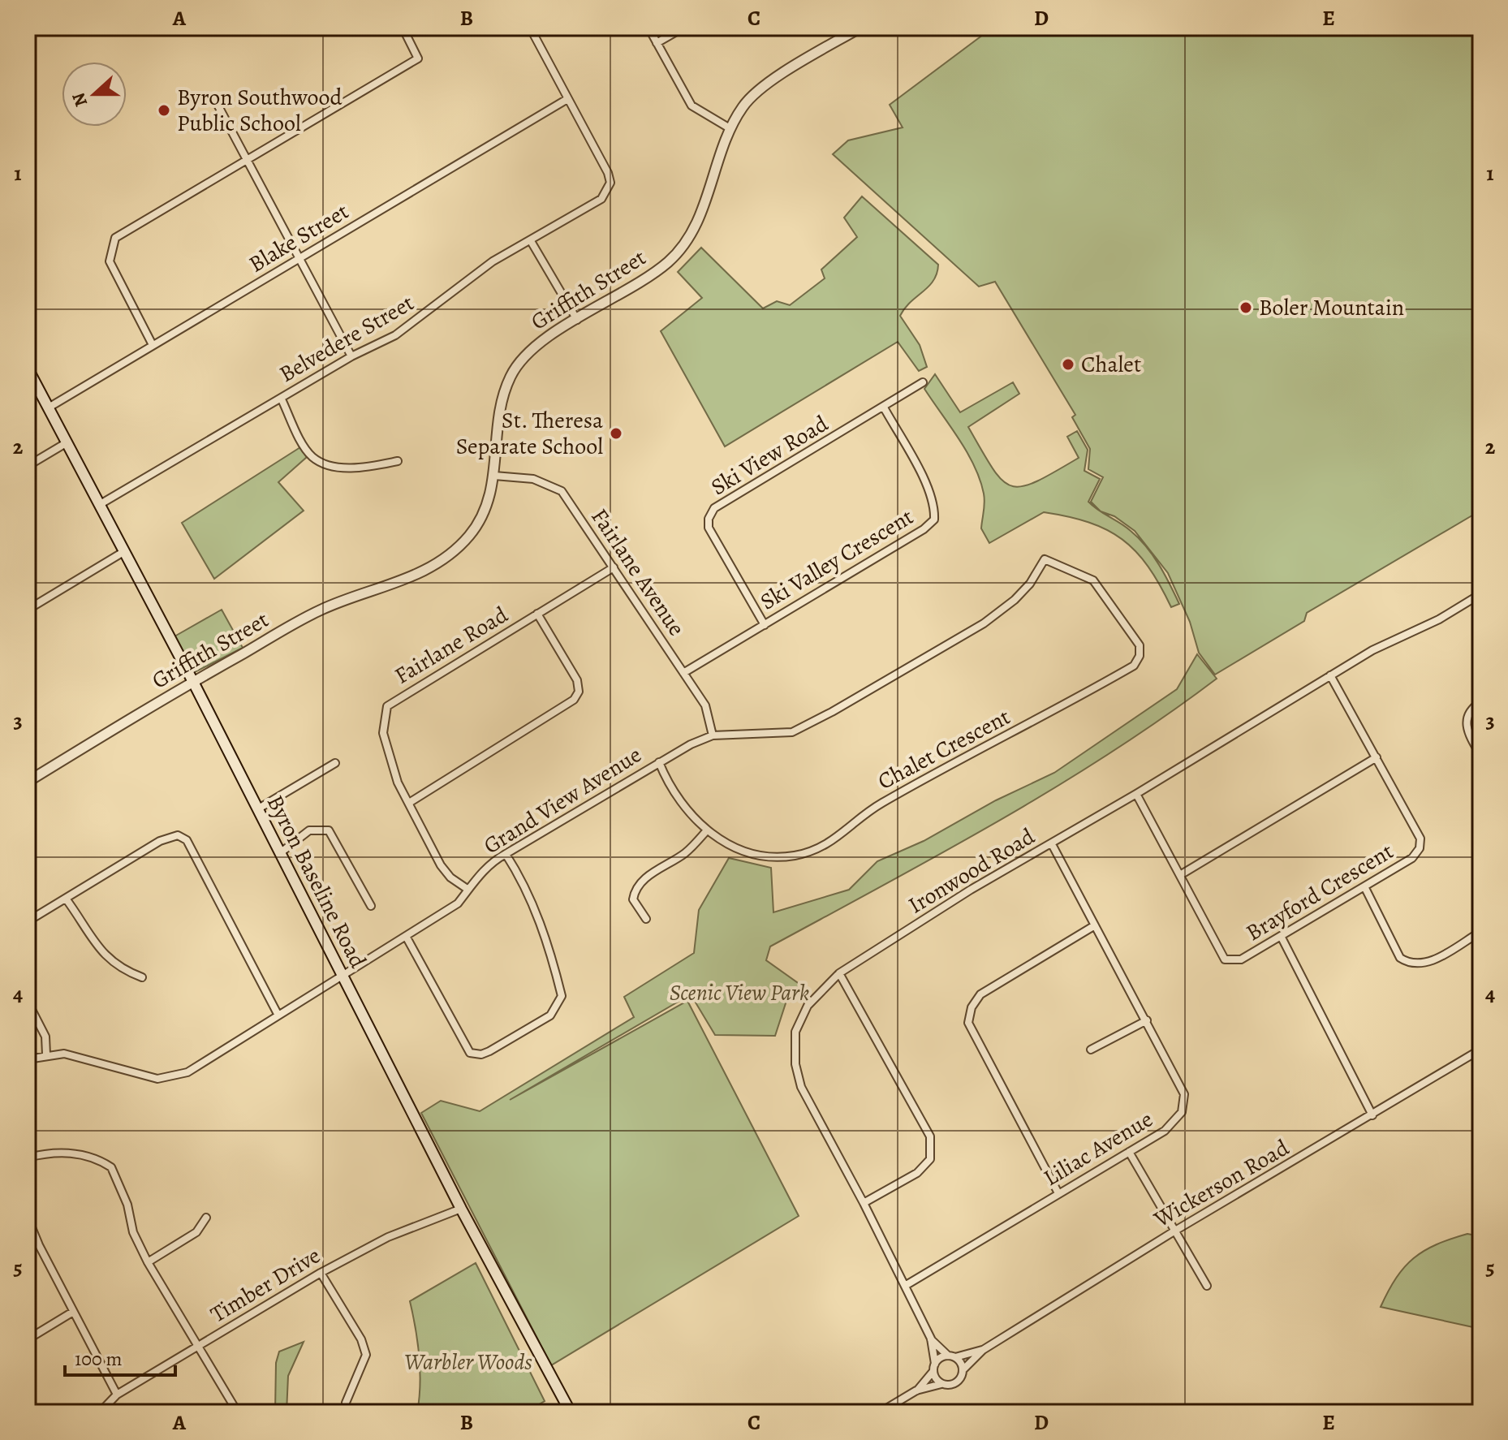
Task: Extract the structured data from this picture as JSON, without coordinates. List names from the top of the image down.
{
  "streets": {
    "main road": ["Byron Baseline Road"],
    "street": [
      "Blake Street",
      "Griffith Street",
      "Belvedere Street",
      "Ski View Road",
      "Ski Valley Crescent",
      "Fairlane Avenue",
      "Fairlane Road",
      "Chalet Crescent",
      "Grand View Avenue",
      "Ironwood Road",
      "Brayford Crescent",
      "Liliac Avenue",
      "Wickerson Road",
      "Timber Drive"
    ]
  },
  "crossings": [
    ["Blake Street", "Belvedere Street"],
    ["Blake Street", "Byron Baseline Road"],
    ["Griffith Street", "Fairlane Avenue"],
    ["Griffith Street", "Byron Baseline Road"],
    ["Belvedere Street", "Byron Baseline Road"],
    ["Ski View Road", "Ski Valley Crescent"],
    ["Ski Valley Crescent", "Fairlane Avenue"],
    ["Fairlane Avenue", "Fairlane Road"],
    ["Fairlane Avenue", "Grand View Avenue"],
    ["Fairlane Road", "Grand View Avenue"],
    ["Chalet Crescent", "Grand View Avenue"],
    ["Grand View Avenue", "Byron Baseline Road"],
    ["Ironwood Road", "Brayford Crescent"],
    ["Ironwood Road", "Liliac Avenue"],
    ["Ironwood Road", "Wickerson Road"],
    ["Byron Baseline Road", "Timber Drive"]
  ],
  "parks": ["Scenic View Park", "Warbler Woods"],
  "places": [
    "Byron Southwood Public School",
    "Boler Mountain",
    "Chalet",
    "St. Theresa Separate School"
  ],
  "scale_bar": "100 m",
  "north": "left",
  "grid": {
    "columns": [
      "A",
      "B",
      "C",
      "D",
      "E"
    ],
    "rows": [
      "1",
      "2",
      "3",
      "4",
      "5"
    ]
  }
}
